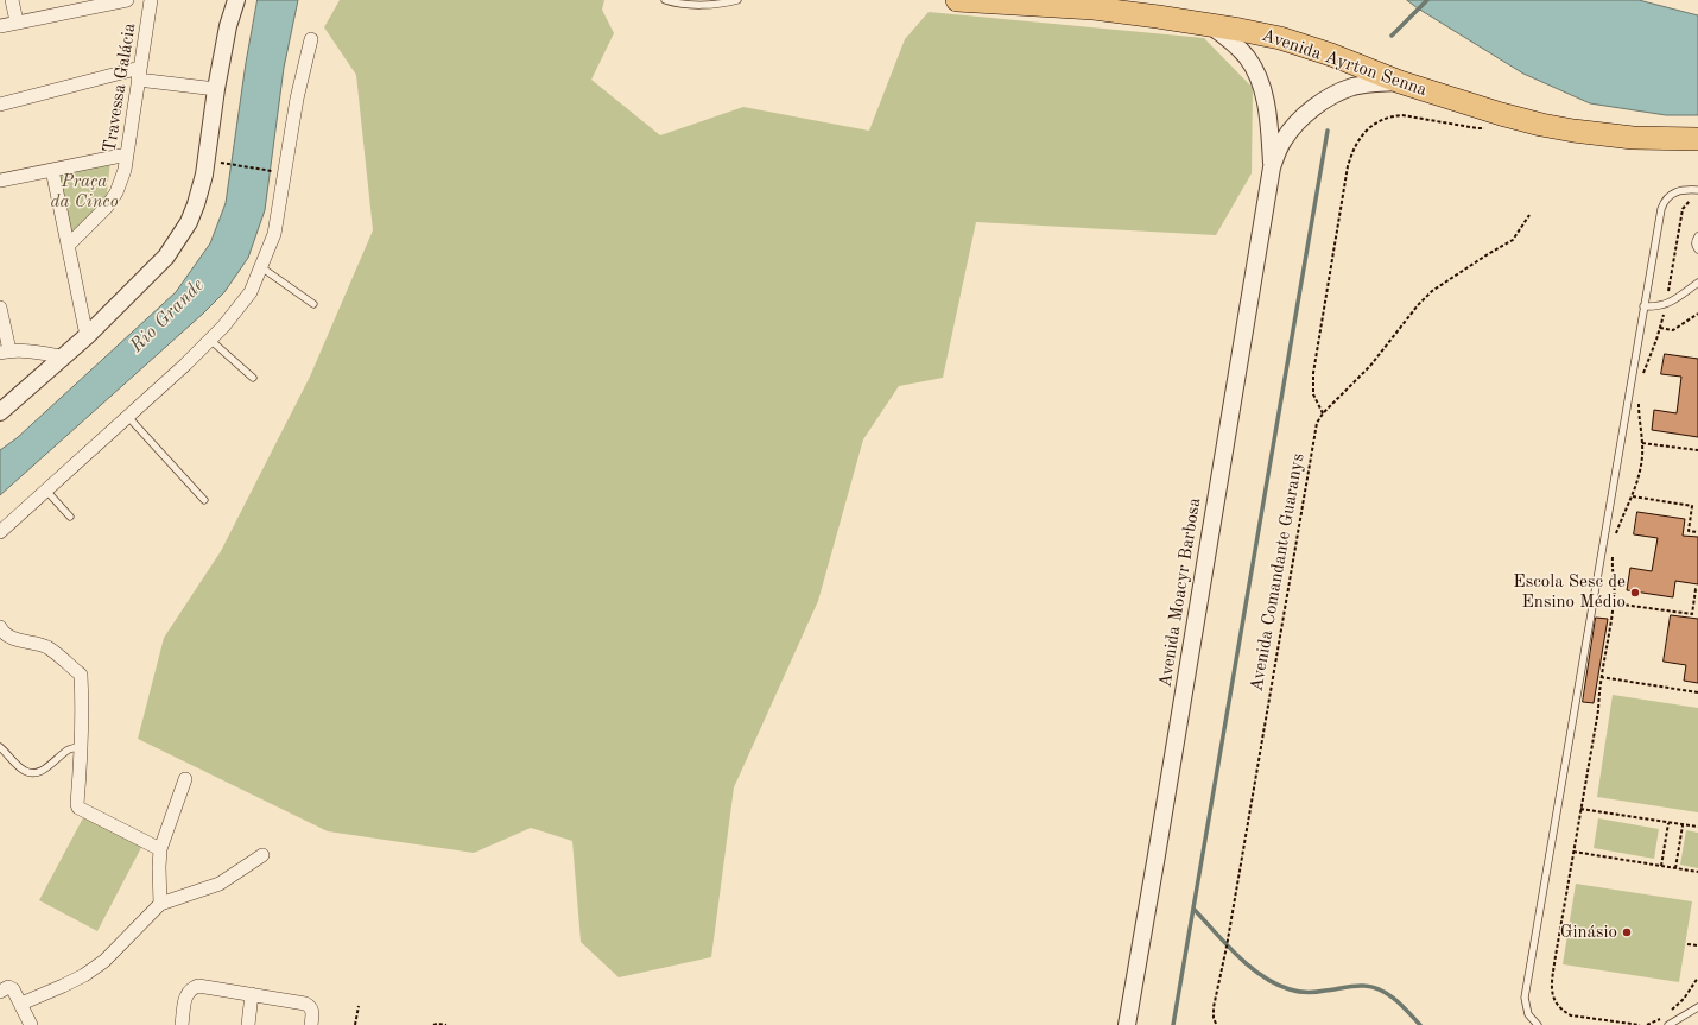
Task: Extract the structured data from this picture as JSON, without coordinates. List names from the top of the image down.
{
  "streets": {
    "highway": ["Avenida Ayrton Senna"],
    "street": ["Travessa Galácia", "Avenida Moacyr Barbosa"],
    "path": ["Avenida Comandante Guaranys"]
  },
  "crossings": [
    ["Avenida Ayrton Senna", "Avenida Moacyr Barbosa"]
  ],
  "water": ["Rio Grande"],
  "parks": ["Praça da Cinco"],
  "places": ["Escola Sesc de Ensino Médio", "Ginásio"]
}
